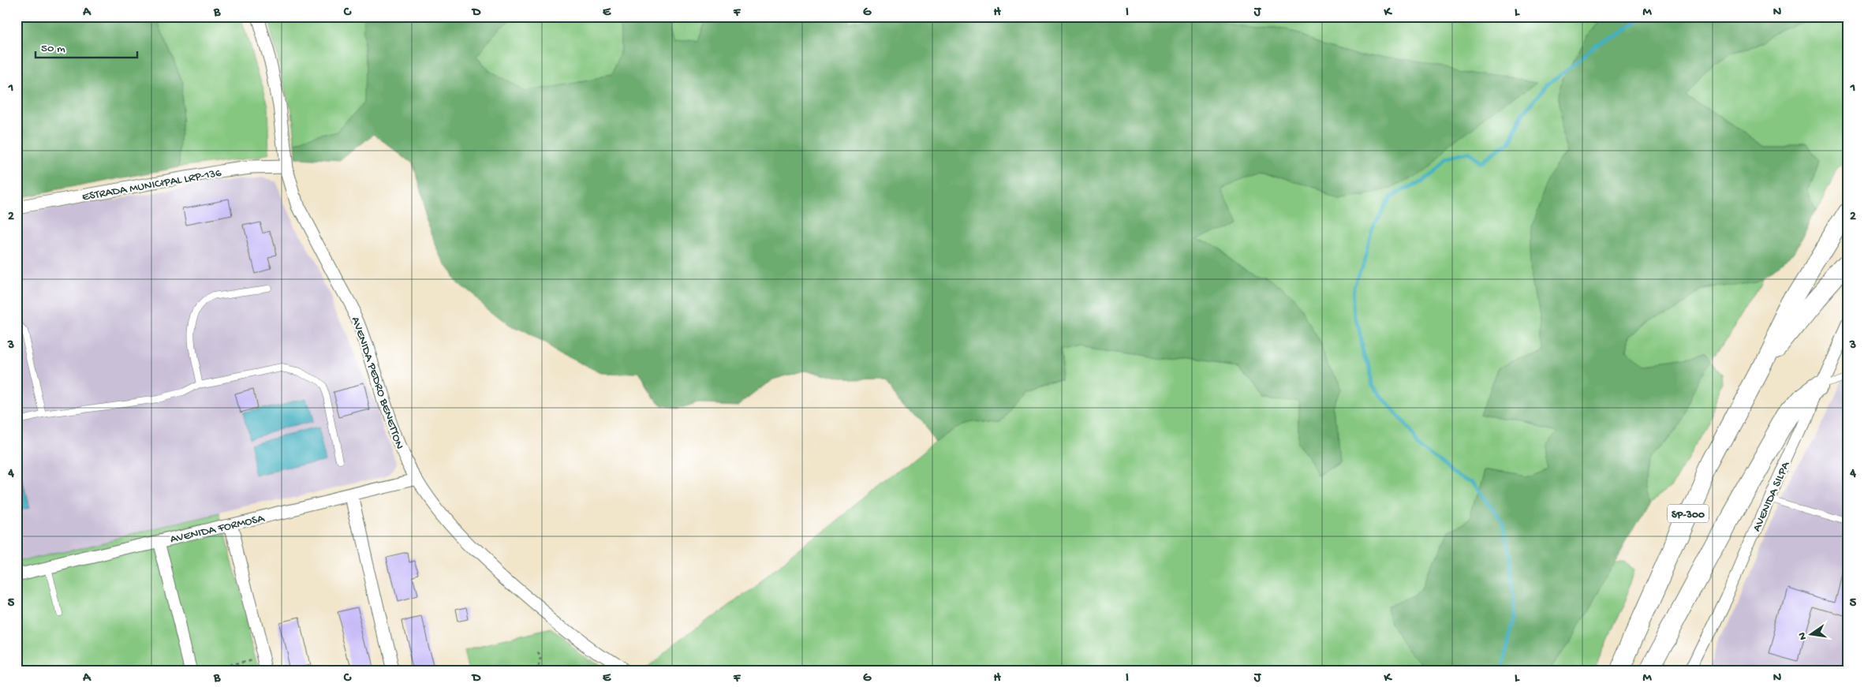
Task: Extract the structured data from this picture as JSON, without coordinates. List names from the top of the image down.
{
  "streets": {
    "main road": ["SP-300"],
    "street": [
      "ESTRADA MUNICIPAL LRP-136",
      "AVENIDA PEDRO BENETTON",
      "AVENIDA SILPA",
      "AVENIDA FORMOSA"
    ]
  },
  "crossings": [
    ["ESTRADA MUNICIPAL LRP-136", "AVENIDA PEDRO BENETTON"],
    ["AVENIDA PEDRO BENETTON", "AVENIDA FORMOSA"]
  ],
  "scale_bar": "50 m",
  "north": "left",
  "grid": {
    "columns": [
      "A",
      "B",
      "C",
      "D",
      "E",
      "F",
      "G",
      "H",
      "I",
      "J",
      "K",
      "L",
      "M",
      "N"
    ],
    "rows": [
      "1",
      "2",
      "3",
      "4",
      "5"
    ]
  }
}
